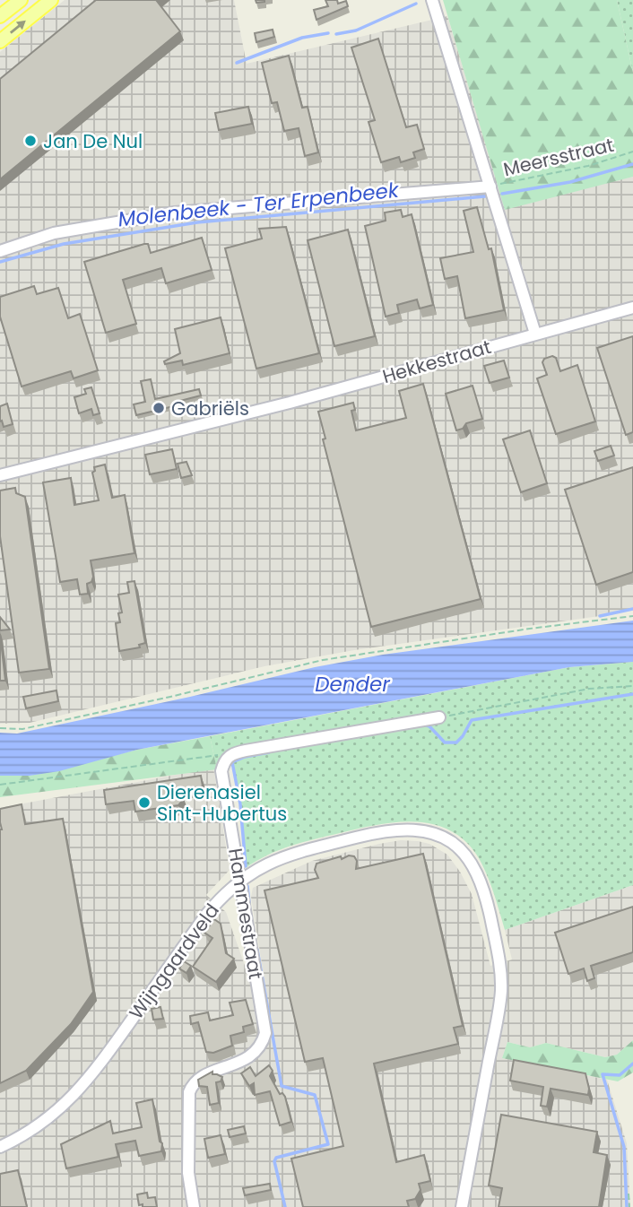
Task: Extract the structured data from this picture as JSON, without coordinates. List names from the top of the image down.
{
  "streets": {
    "street": ["Hekkestraat", "Hammestraat", "Wijngaardveld"],
    "path": ["Meersstraat"]
  },
  "crossings": [
    ["Hammestraat", "Wijngaardveld"]
  ],
  "water": ["Molenbeek - Ter Erpenbeek", "Dender"],
  "places": ["Jan De Nul", "Gabriëls", "Dierenasiel Sint-Hubertus"]
}
